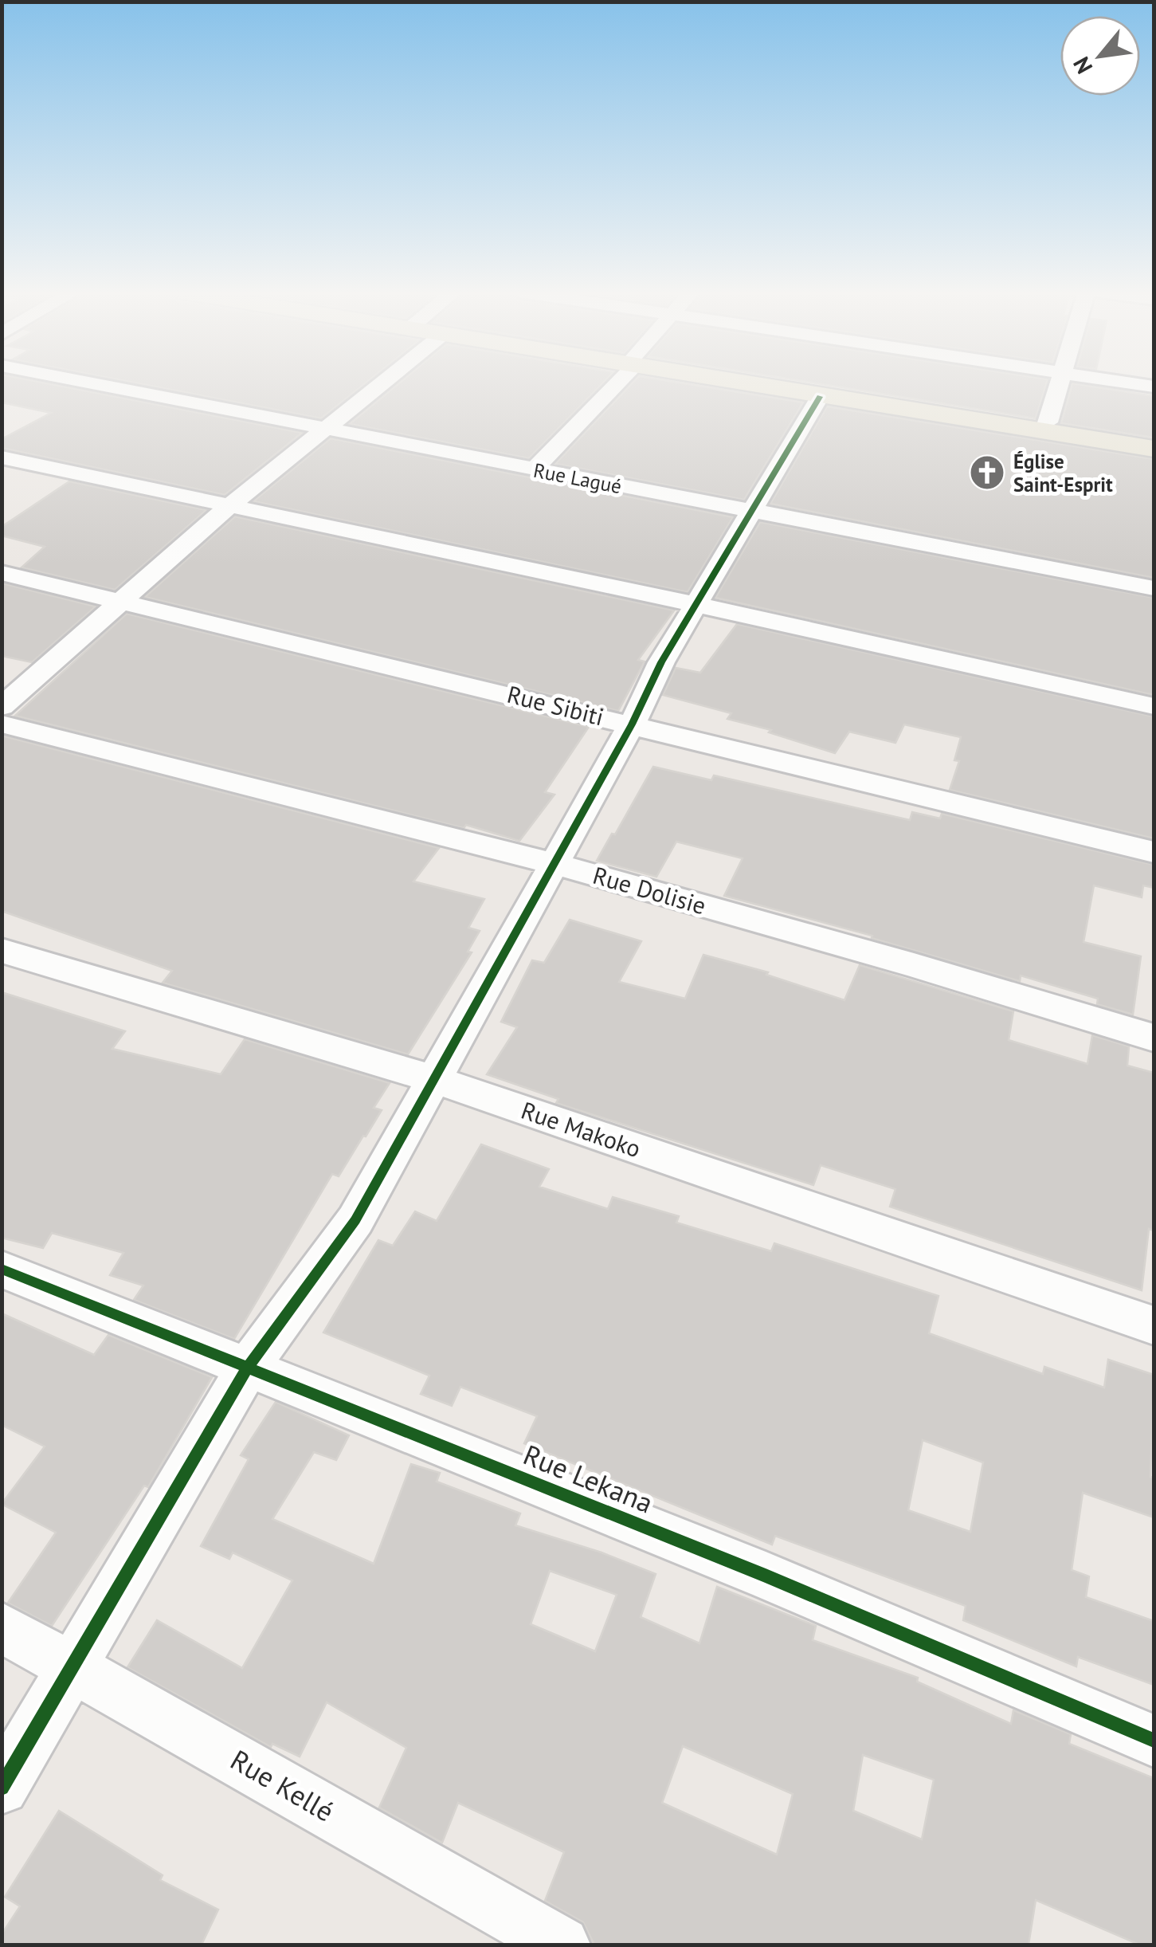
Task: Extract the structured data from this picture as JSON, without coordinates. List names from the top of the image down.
{
  "streets": {
    "street": [
      "Rue Lagué",
      "Rue Sibiti",
      "Rue Dolisie",
      "Rue Makoko",
      "Rue Lekana",
      "Rue Kellé"
    ]
  },
  "places": {
    "church": ["Église Saint-Esprit"]
  },
  "north": "bottom left"
}
